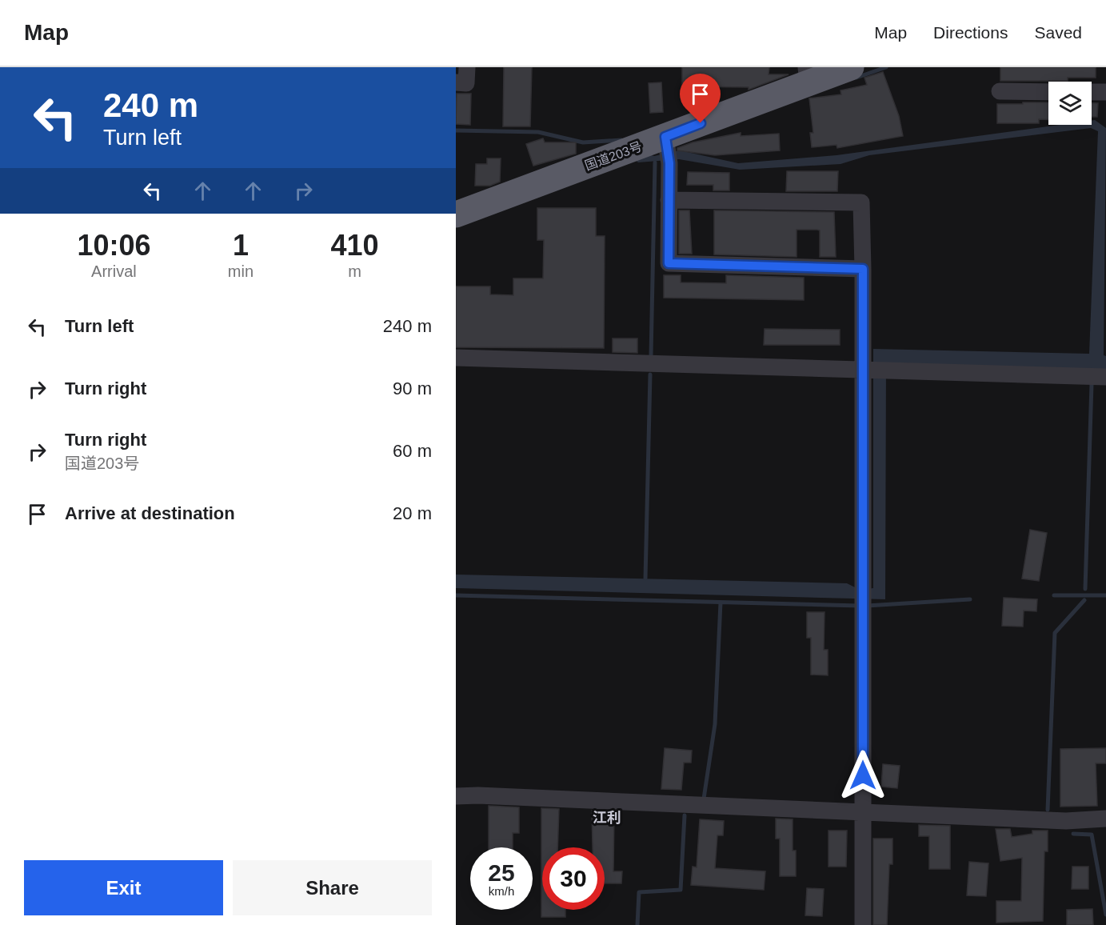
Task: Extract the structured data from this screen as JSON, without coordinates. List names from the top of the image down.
{
  "streets": {
    "highway": ["国道203号"]
  },
  "districts": ["江利"],
  "page": {
    "header": "Map",
    "nav": ["Map", "Directions", "Saved"],
    "turn": ["240 m", "Turn left"],
    "eta": [
      "10:06",
      "Arrival",
      "1",
      "min",
      "410",
      "m"
    ],
    "list": [
      {
        "name": "Turn left",
        "value": "240 m"
      },
      {
        "name": "Turn right",
        "value": "90 m"
      },
      {
        "name": "Turn right",
        "note": "国道203号",
        "value": "60 m"
      },
      {
        "name": "Arrive at destination",
        "value": "20 m"
      }
    ],
    "speed": "25 km/h",
    "limit": "30",
    "buttons": ["Exit", "Share"]
  }
}
